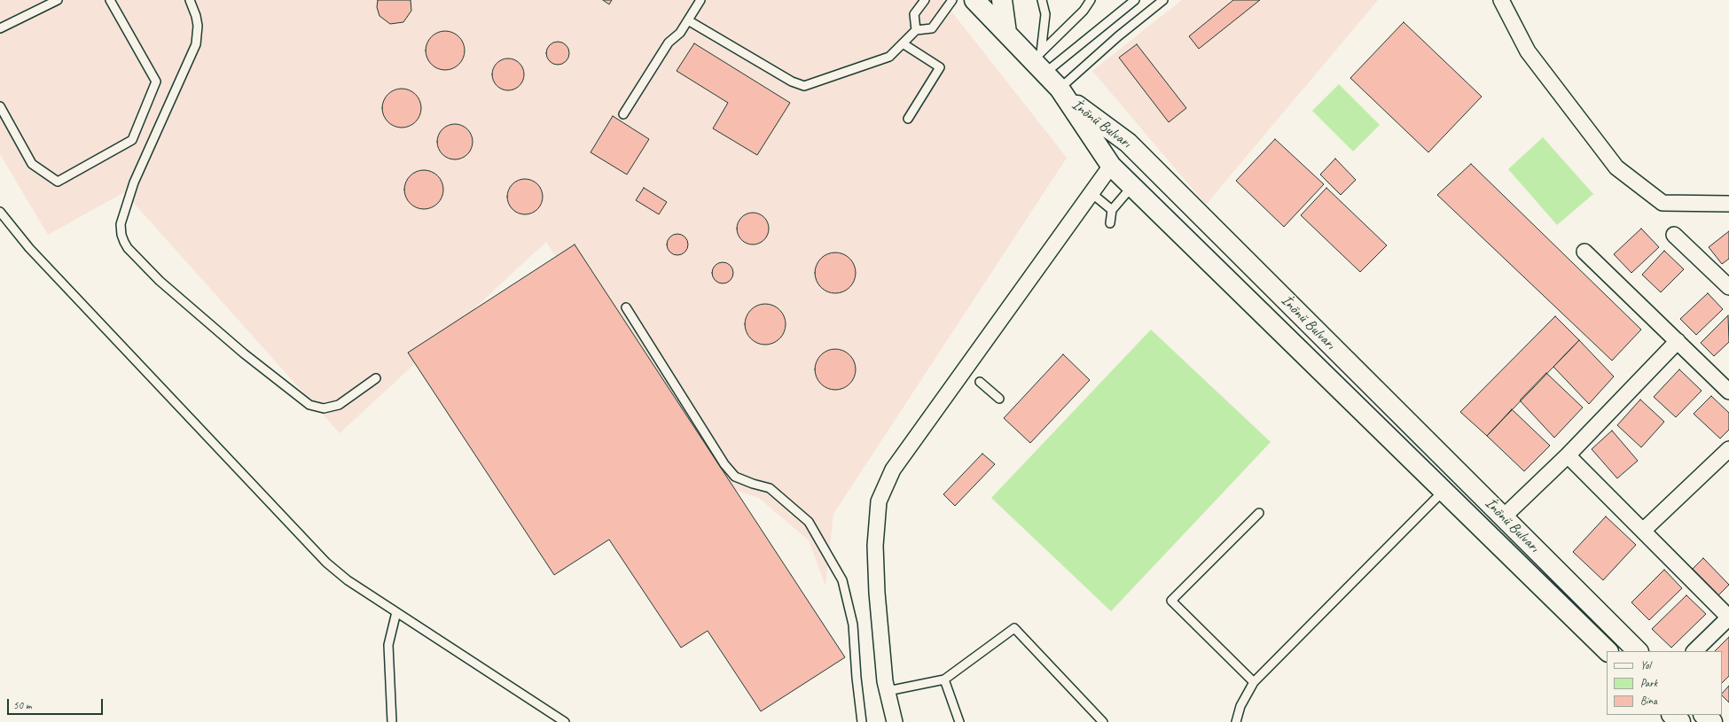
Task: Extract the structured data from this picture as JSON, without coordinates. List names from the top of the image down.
{
  "streets": {
    "street": ["İnönü Bulvarı"]
  },
  "legend": ["Yol", "Park", "Bina"],
  "scale_bar": "50 m"
}
